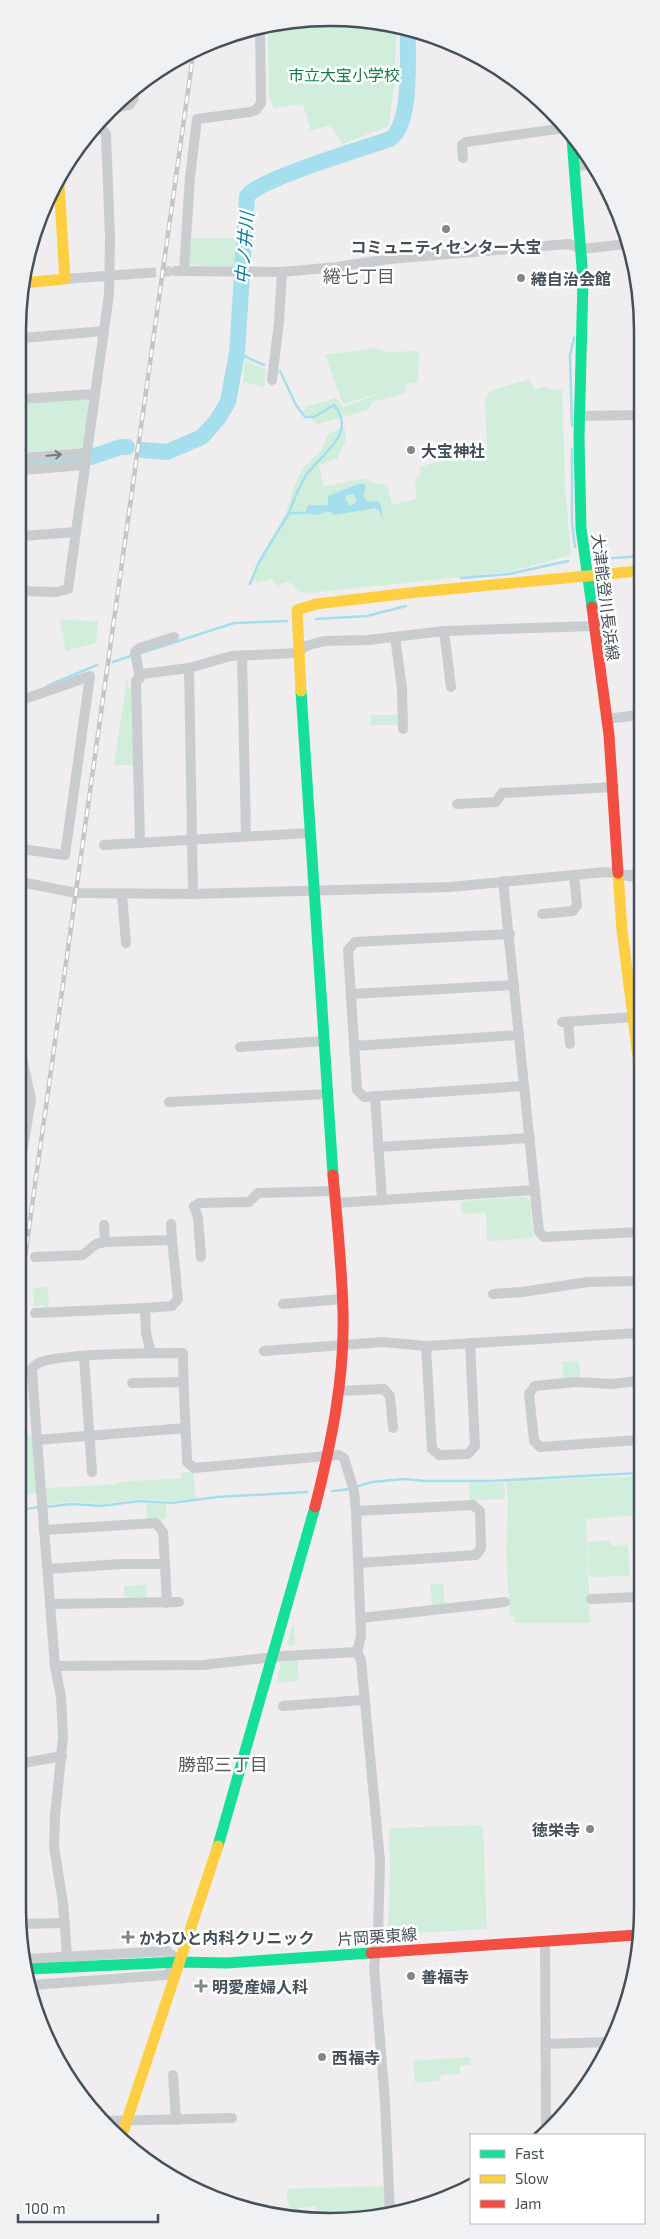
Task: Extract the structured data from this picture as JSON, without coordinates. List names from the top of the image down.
{
  "streets": {
    "street": ["大津能登川長浜線", "片岡栗東線"]
  },
  "districts": ["綣七丁目", "勝部三丁目"],
  "water": ["中ノ井川"],
  "parks": ["市立大宝小学校"],
  "places": {
    "other": [
      "コミュニティセンター大宝",
      "綣自治会館",
      "大宝神社",
      "徳栄寺",
      "善福寺",
      "西福寺"
    ],
    "health": ["かわひと内科クリニック", "明愛産婦人科"]
  },
  "legend": ["Fast", "Slow", "Jam"],
  "scale_bar": "100 m"
}
